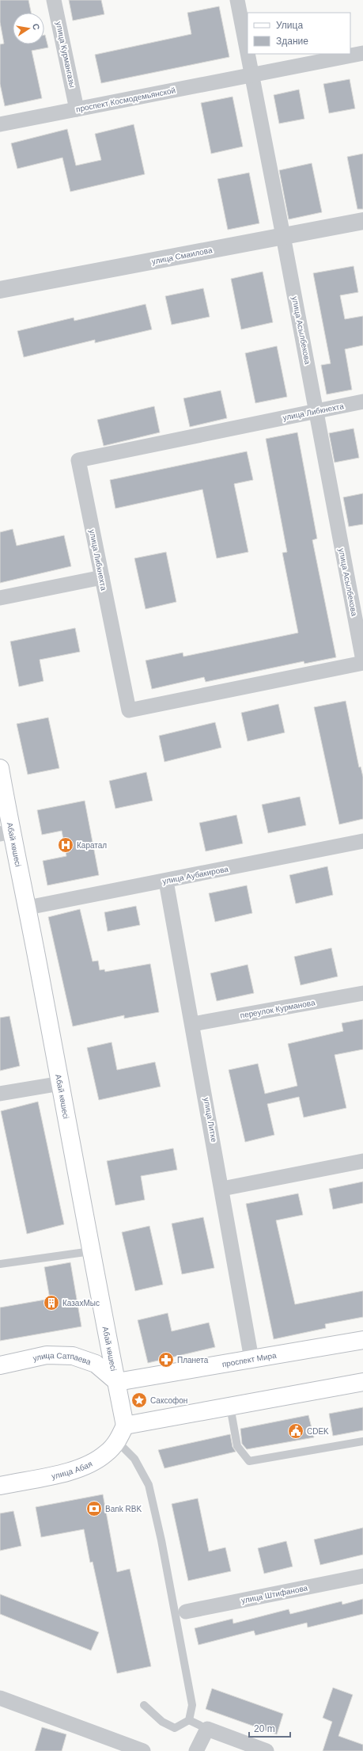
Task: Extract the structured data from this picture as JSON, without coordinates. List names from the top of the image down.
{
  "streets": {
    "main road": [
      "Абай көшесі",
      "проспект Мира",
      "улица Сатпаева",
      "улица Абая"
    ],
    "street": [
      "улица Курмангазы",
      "проспект Космодемьянской",
      "улица Смаилова",
      "улица Асылбекова",
      "улица Либкнехта",
      "улица Аубакирова",
      "переулок Курманова",
      "улица Литке",
      "улица Штифанова"
    ]
  },
  "crossings": [
    ["улица Курмангазы", "проспект Космодемьянской"],
    ["проспект Космодемьянской", "улица Асылбекова"],
    ["улица Смаилова", "улица Асылбекова"],
    ["улица Асылбекова", "улица Либкнехта"],
    ["Абай көшесі", "улица Аубакирова"],
    ["Абай көшесі", "проспект Мира"],
    ["Абай көшесі", "улица Сатпаева"],
    ["Абай көшесі", "улица Абая"],
    ["улица Аубакирова", "улица Литке"],
    ["переулок Курманова", "улица Литке"],
    ["улица Литке", "проспект Мира"],
    ["проспект Мира", "улица Сатпаева"]
  ],
  "places": {
    "hospital": ["Каратал"],
    "building": ["КазахМыс"],
    "pharmacy": ["Планета"],
    "place": ["Саксофон"],
    "public building": ["CDEK"],
    "bank": ["Bank RBK"]
  },
  "legend": ["Улица", "Здание"],
  "scale_bar": "20 m",
  "north": "right"
}
